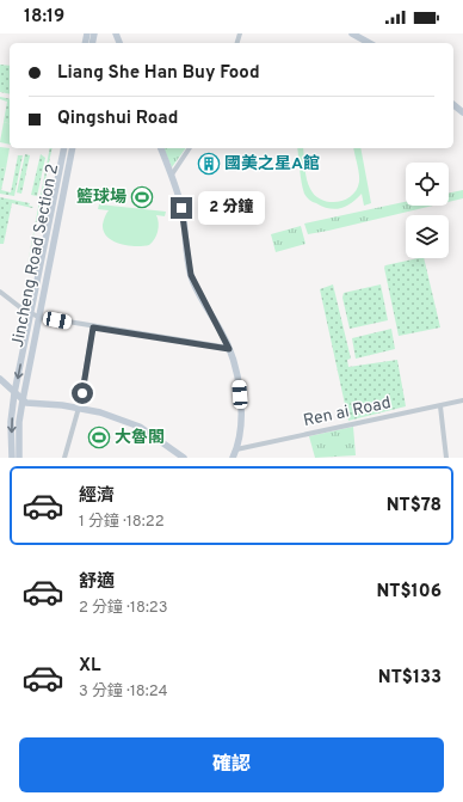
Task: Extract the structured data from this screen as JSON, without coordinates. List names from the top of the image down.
{
  "streets": {
    "main road": ["Jincheng Road Section 2"],
    "street": ["Ren ai Road"]
  },
  "places": {
    "building": ["國美之星A館"],
    "sports": ["籃球場", "大魯閣"]
  },
  "page": {
    "status": "18:19",
    "banner": ["Liang She Han Buy Food", "Qingshui Road"],
    "bubble": "2 分鐘",
    "list": [
      {
        "name": "經濟",
        "note": "1 分鐘 · 18:22",
        "value": "NT$78"
      },
      {
        "name": "舒適",
        "note": "2 分鐘 · 18:23",
        "value": "NT$106"
      },
      {
        "name": "XL",
        "note": "3 分鐘 · 18:24",
        "value": "NT$133"
      }
    ],
    "buttons": "確認"
  }
}
